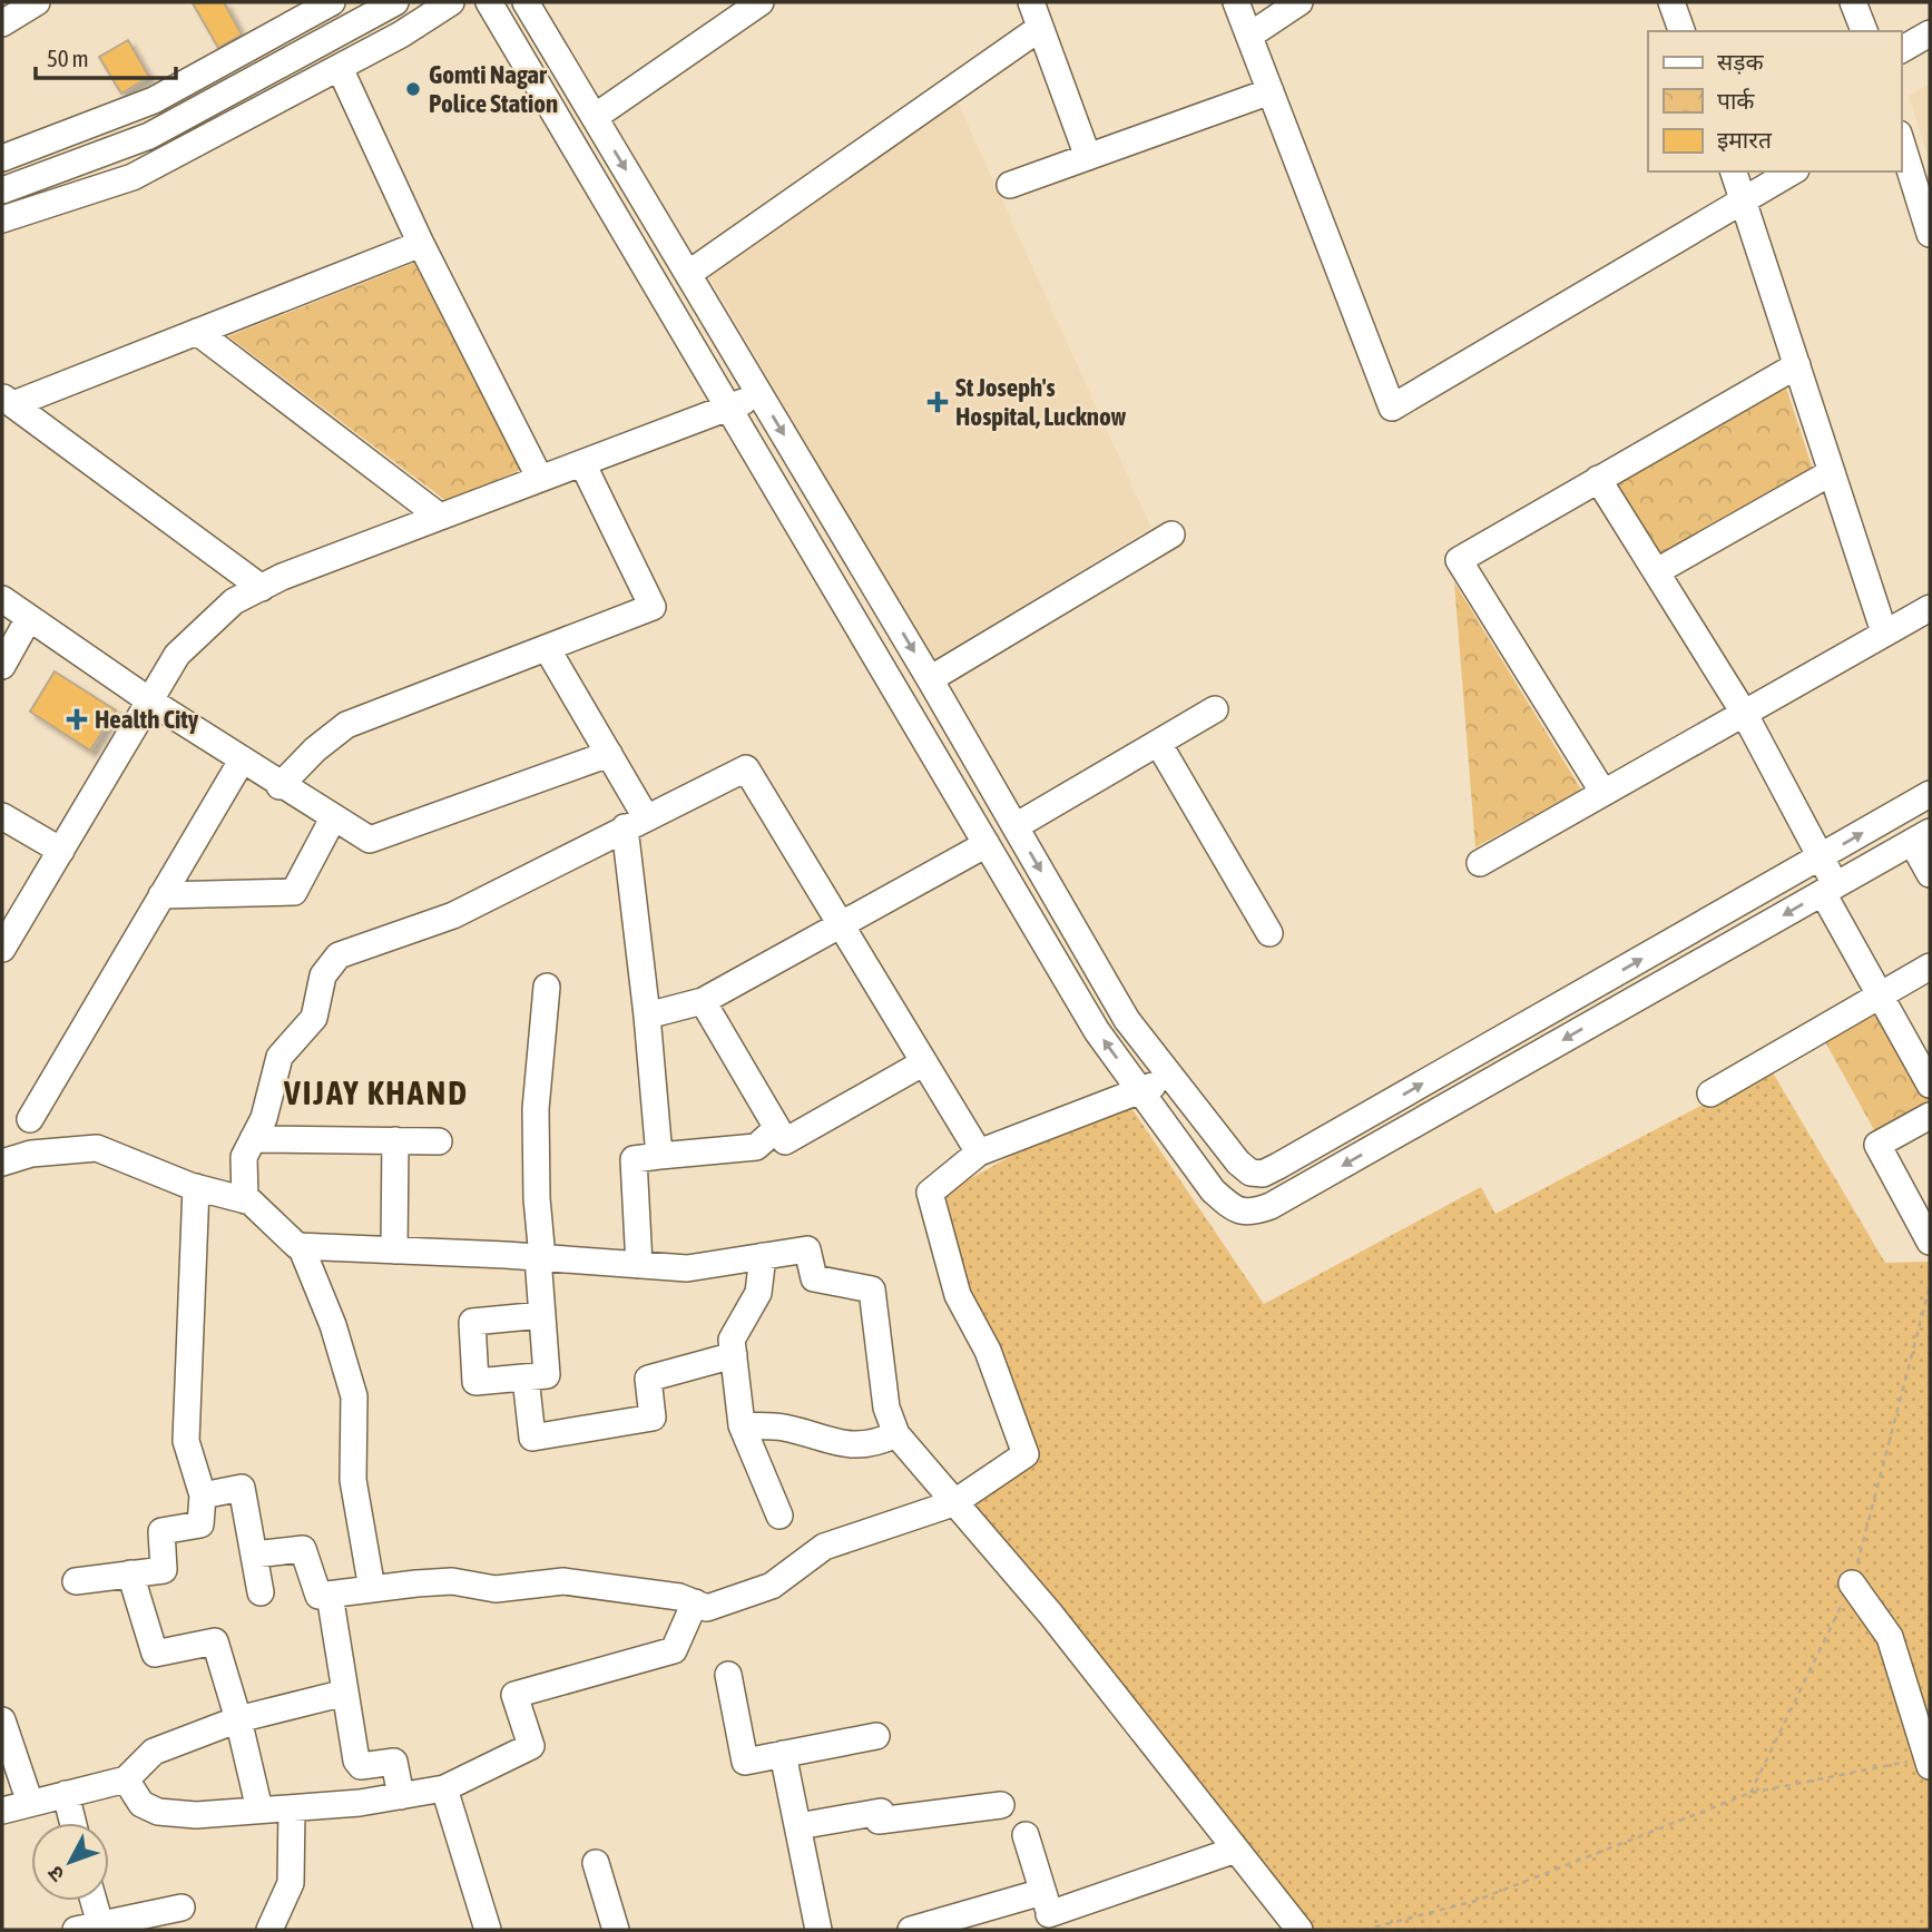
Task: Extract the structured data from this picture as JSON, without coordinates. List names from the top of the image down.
{
  "districts": ["VIJAY KHAND"],
  "places": {
    "other": ["Gomti Nagar Police Station"],
    "health": ["St Joseph's Hospital, Lucknow", "Health City"]
  },
  "legend": ["सड़क", "पार्क", "इमारत"],
  "scale_bar": "50 m",
  "north": "bottom left"
}
